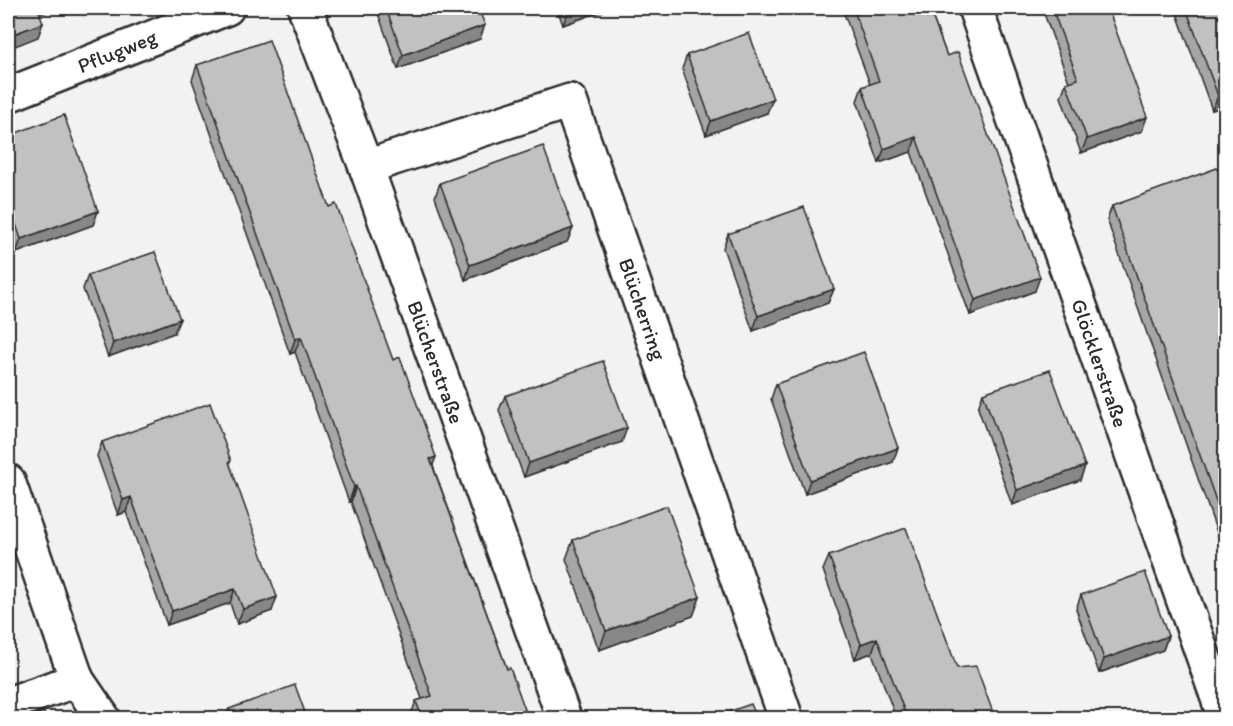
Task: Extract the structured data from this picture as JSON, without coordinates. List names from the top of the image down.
{
  "streets": {
    "street": [
      "Pflugweg",
      "Blücherring",
      "Blücherstraße",
      "Glöcklerstraße"
    ]
  },
  "crossings": [
    ["Blücherring", "Blücherstraße"]
  ]
}
